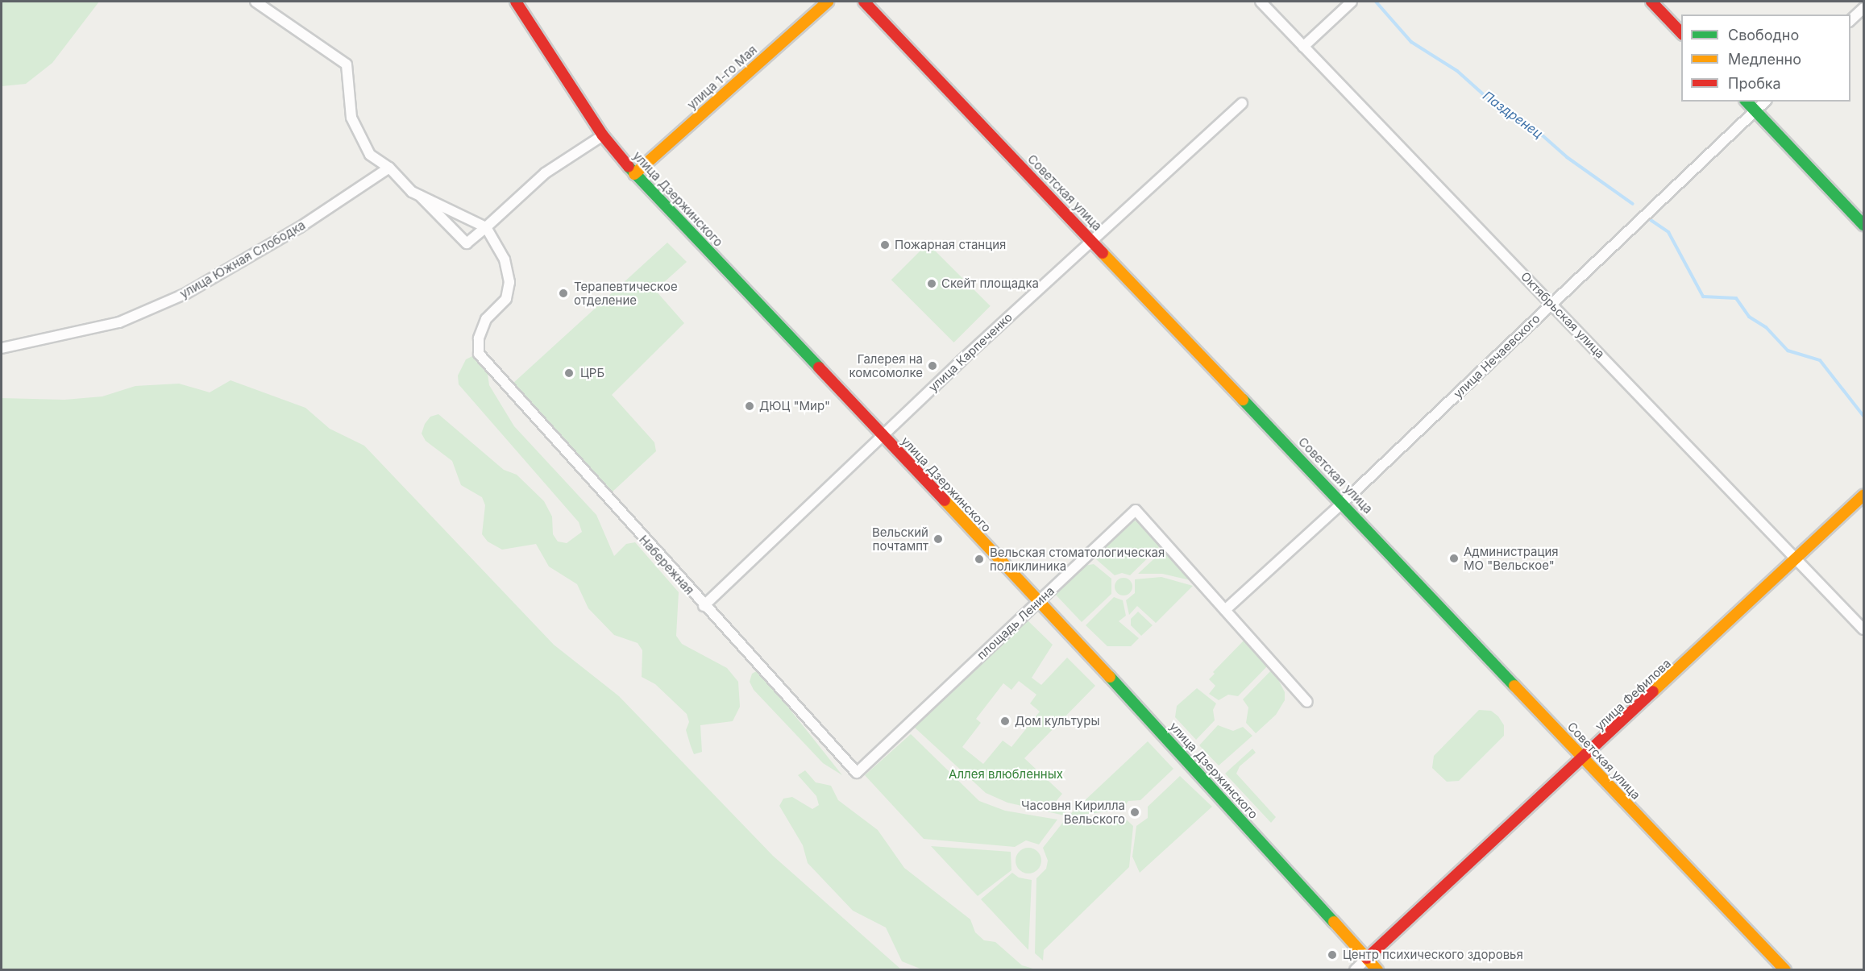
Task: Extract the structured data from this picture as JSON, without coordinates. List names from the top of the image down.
{
  "streets": {
    "main road": [
      "улица 1-го Мая",
      "Советская улица",
      "улица Дзержинского",
      "улица Фефилова"
    ],
    "street": [
      "улица Южная Слободка",
      "Октябрьская улица",
      "улица Карпеченко",
      "улица Нечаевского",
      "Набережная",
      "площадь Ленина"
    ]
  },
  "crossings": [
    ["улица 1-го Мая", "улица Дзержинского"],
    ["Советская улица", "улица Карпеченко"],
    ["Советская улица", "улица Нечаевского"],
    ["Советская улица", "улица Фефилова"],
    ["улица Дзержинского", "улица Карпеченко"],
    ["улица Дзержинского", "площадь Ленина"],
    ["улица Дзержинского", "улица Фефилова"],
    ["Октябрьская улица", "улица Нечаевского"],
    ["Октябрьская улица", "улица Фефилова"],
    ["улица Карпеченко", "Набережная"],
    ["улица Нечаевского", "площадь Ленина"],
    ["Набережная", "площадь Ленина"]
  ],
  "water": ["Паздренец"],
  "parks": ["Аллея влюбленных"],
  "places": [
    "Пожарная станция",
    "Скейт площадка",
    "Терапевтическое отделение",
    "Галерея на комсомолке",
    "ЦРБ",
    "ДЮЦ \"Мир\"",
    "Вельский почтампт",
    "Администрация МО \"Вельское\"",
    "Вельская стоматологическая поликлиника",
    "Дом культуры",
    "Часовня Кирилла Вельского",
    "Центр психического здоровья"
  ],
  "legend": ["Свободно", "Медленно", "Пробка"]
}
